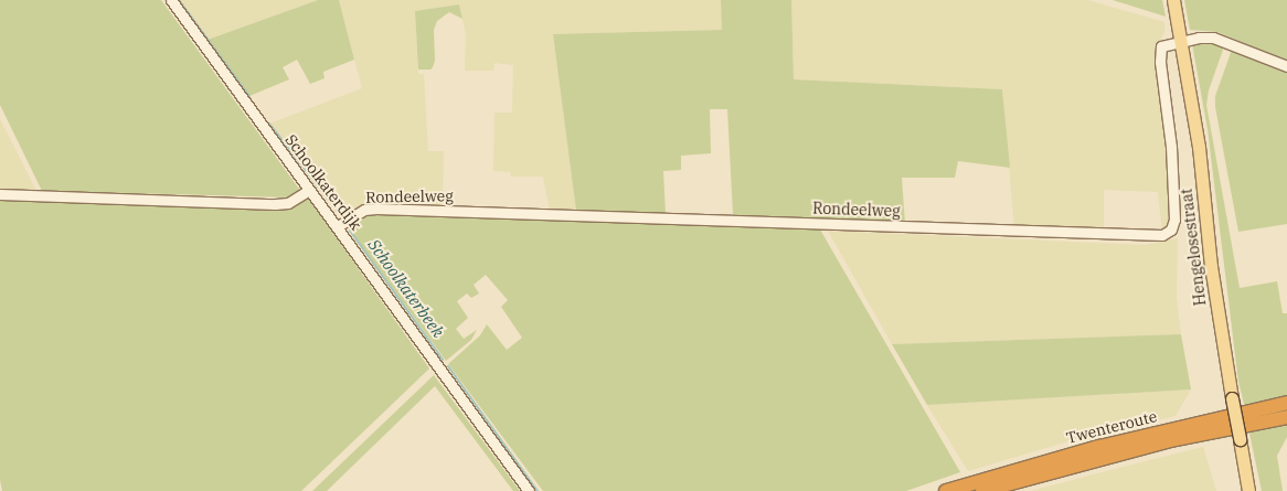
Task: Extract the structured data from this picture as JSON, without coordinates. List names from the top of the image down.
{
  "streets": {
    "highway": ["Twenteroute"],
    "main road": ["Hengelosestraat"],
    "street": ["Schoolkaterdijk", "Rondeelweg"]
  },
  "crossings": [
    ["Schoolkaterdijk", "Rondeelweg"],
    ["Rondeelweg", "Hengelosestraat"]
  ],
  "water": ["Schoolkaterbeek"]
}
